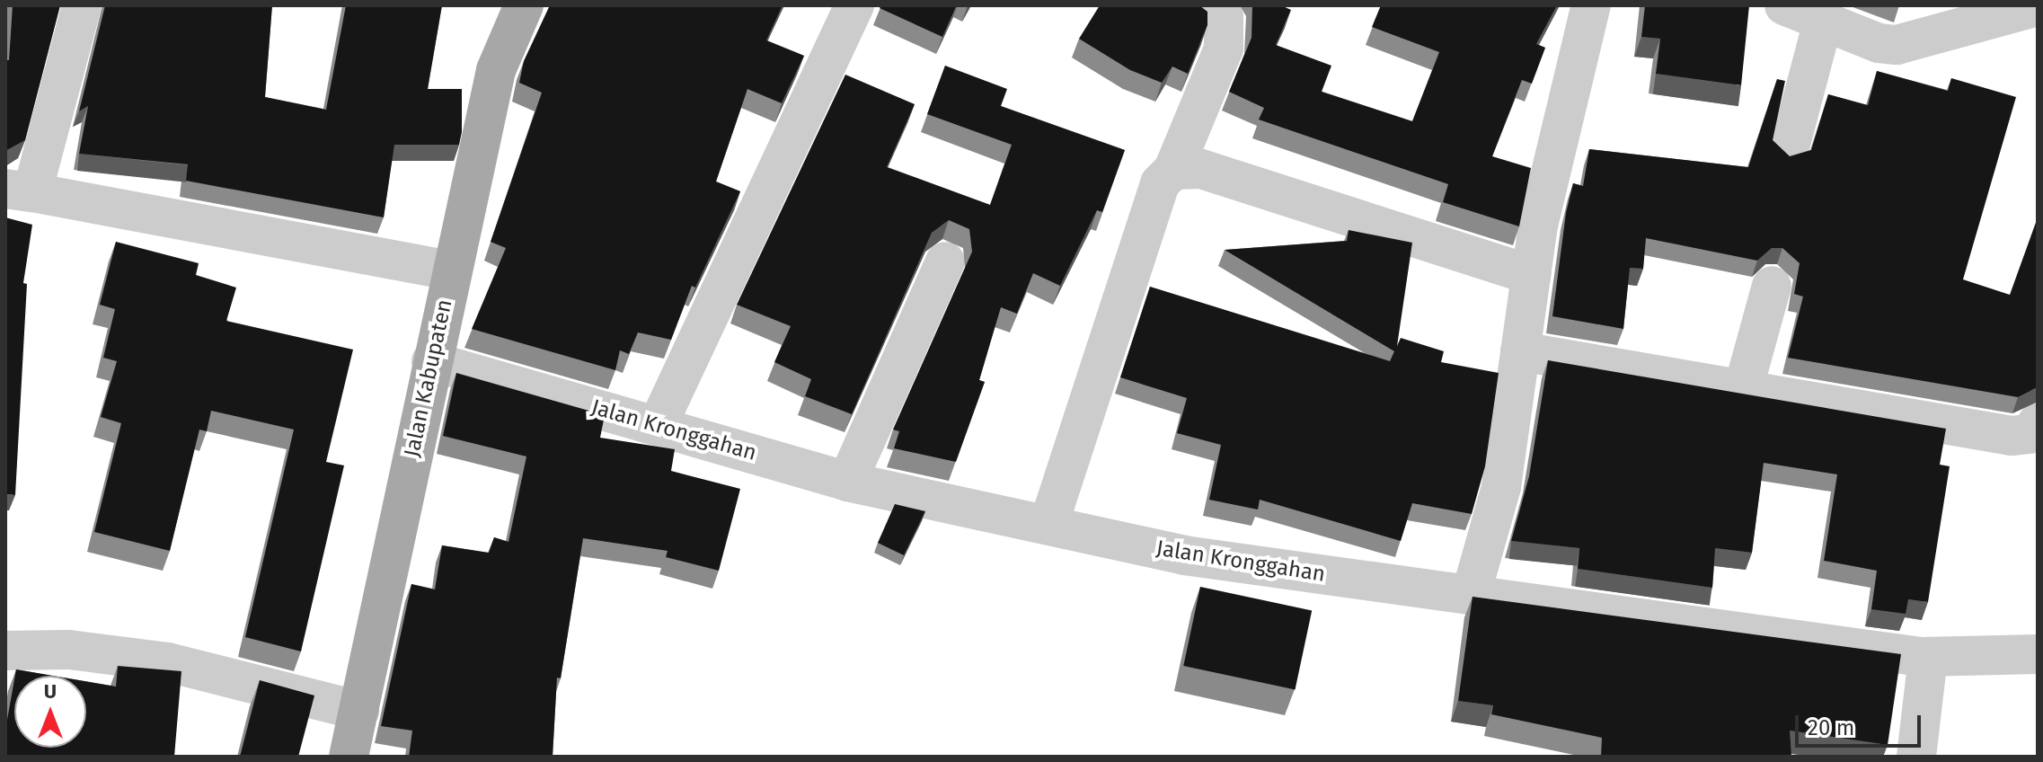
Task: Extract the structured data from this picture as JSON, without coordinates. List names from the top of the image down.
{
  "streets": {
    "main road": ["Jalan Kabupaten"],
    "street": ["Jalan Kronggahan"]
  },
  "crossings": [
    ["Jalan Kabupaten", "Jalan Kronggahan"]
  ],
  "scale_bar": "20 m",
  "north": "top"
}
